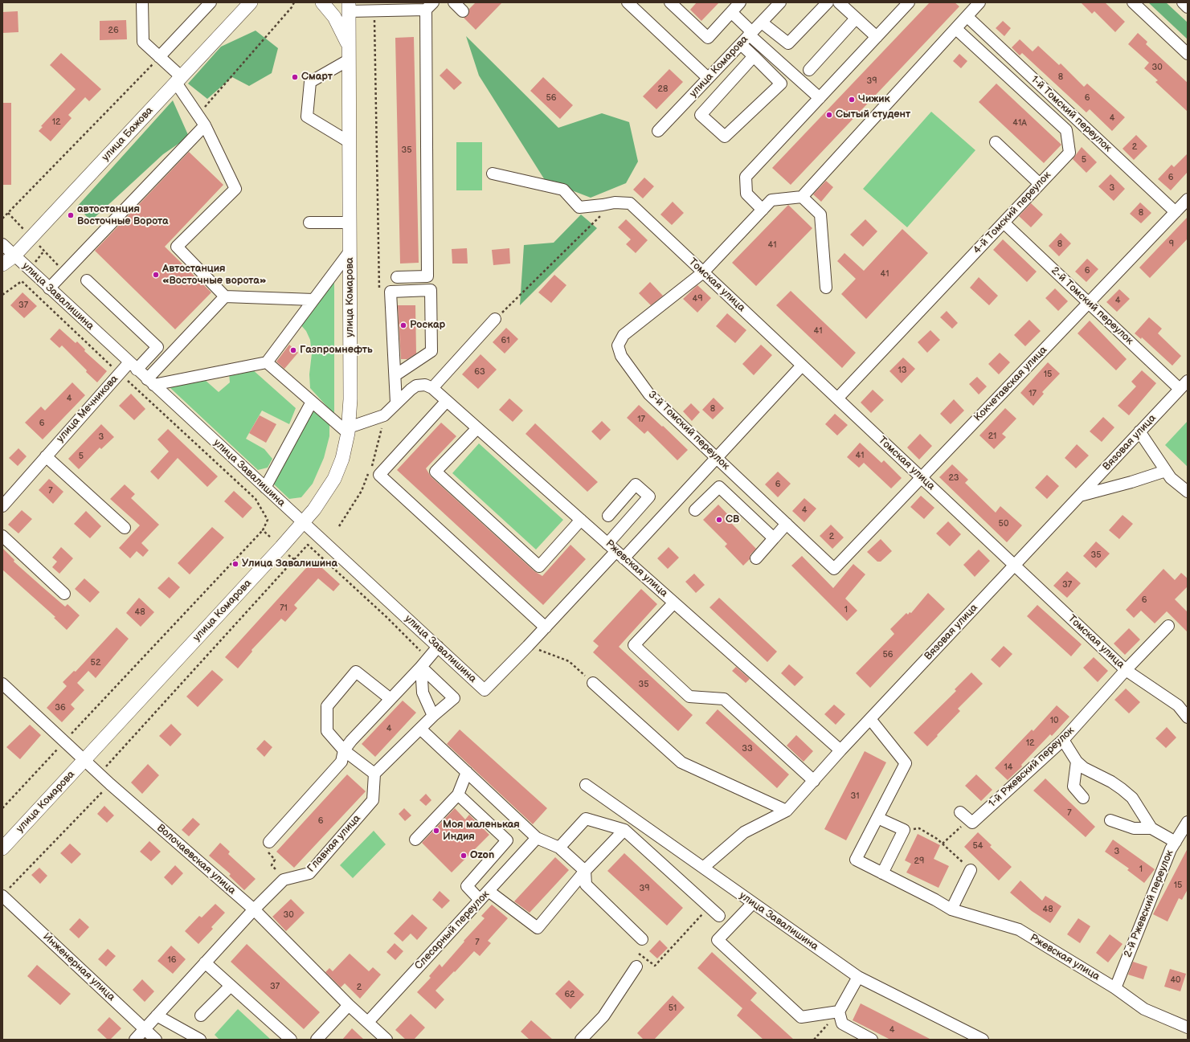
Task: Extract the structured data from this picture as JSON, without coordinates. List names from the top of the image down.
{
  "streets": {
    "main road": ["улица Комарова", "улица Бажова"],
    "street": [
      "1-й Томский переулок",
      "4-й Томский переулок",
      "Томская улица",
      "улица Завалишина",
      "2-й Томский переулок",
      "Кокчетавская улица",
      "улица Мечникова",
      "3-й Томский переулок",
      "Вязовая улица",
      "Ржевская улица",
      "1-й Ржевский переулок",
      "Главная улица",
      "Волочаевская улица",
      "2-й Ржевский переулок",
      "Слесарный переулок",
      "Инженерная улица"
    ]
  },
  "crossings": [
    ["улица Комарова", "улица Завалишина"],
    ["улица Комарова", "Волочаевская улица"],
    ["1-й Томский переулок", "Кокчетавская улица"],
    ["улица Бажова", "улица Завалишина"],
    ["4-й Томский переулок", "Томская улица"],
    ["4-й Томский переулок", "2-й Томский переулок"],
    ["Томская улица", "Кокчетавская улица"],
    ["Томская улица", "3-й Томский переулок"],
    ["Томская улица", "Вязовая улица"],
    ["Томская улица", "1-й Ржевский переулок"],
    ["улица Завалишина", "улица Мечникова"],
    ["улица Завалишина", "Вязовая улица"],
    ["2-й Томский переулок", "Кокчетавская улица"],
    ["2-й Томский переулок", "Вязовая улица"],
    ["Кокчетавская улица", "3-й Томский переулок"],
    ["Вязовая улица", "Ржевская улица"],
    ["Ржевская улица", "2-й Ржевский переулок"],
    ["Волочаевская улица", "Слесарный переулок"]
  ],
  "places": [
    "Смарт",
    "Чижик",
    "Сытый студент",
    "автостанция Восточные Ворота",
    "Автостанция «Восточные ворота»",
    "Роскар",
    "Газпромнефть",
    "СВ",
    "Улица Завалишина",
    "Моя маленькая Индия",
    "Ozon"
  ],
  "house_numbers": [
    "26",
    "30",
    "8",
    "39",
    "28",
    "56",
    "6",
    "4",
    "12",
    "41А",
    "2",
    "35",
    "5",
    "6",
    "3",
    "8",
    "8",
    "9",
    "41",
    "6",
    "41",
    "49",
    "4",
    "37",
    "41",
    "61",
    "13",
    "63",
    "15",
    "17",
    "4",
    "8",
    "17",
    "6",
    "21",
    "3",
    "41",
    "5",
    "23",
    "6",
    "7",
    "4",
    "50",
    "2",
    "35",
    "37",
    "6",
    "71",
    "1",
    "48",
    "56",
    "52",
    "35",
    "36",
    "10",
    "4",
    "12",
    "33",
    "14",
    "31",
    "7",
    "6",
    "54",
    "3",
    "29",
    "1",
    "15",
    "39",
    "48",
    "30",
    "7",
    "16",
    "40",
    "37",
    "2",
    "62",
    "51",
    "4"
  ]
}
